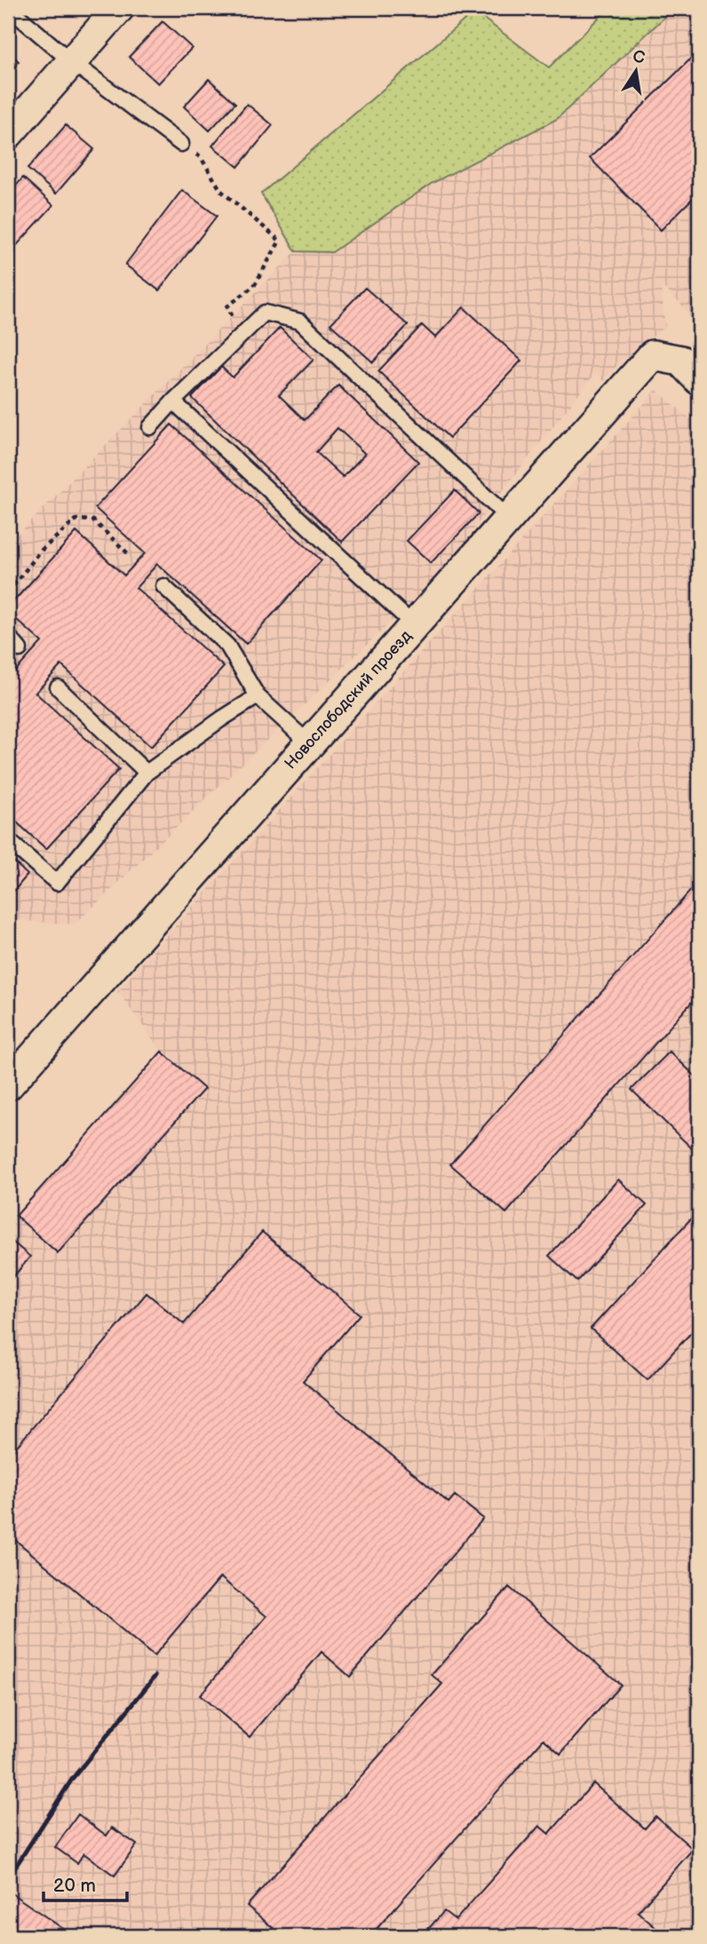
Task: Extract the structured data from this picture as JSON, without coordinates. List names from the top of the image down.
{
  "streets": {
    "street": ["Новослободский проезд"]
  },
  "scale_bar": "20 m",
  "north": "top"
}
